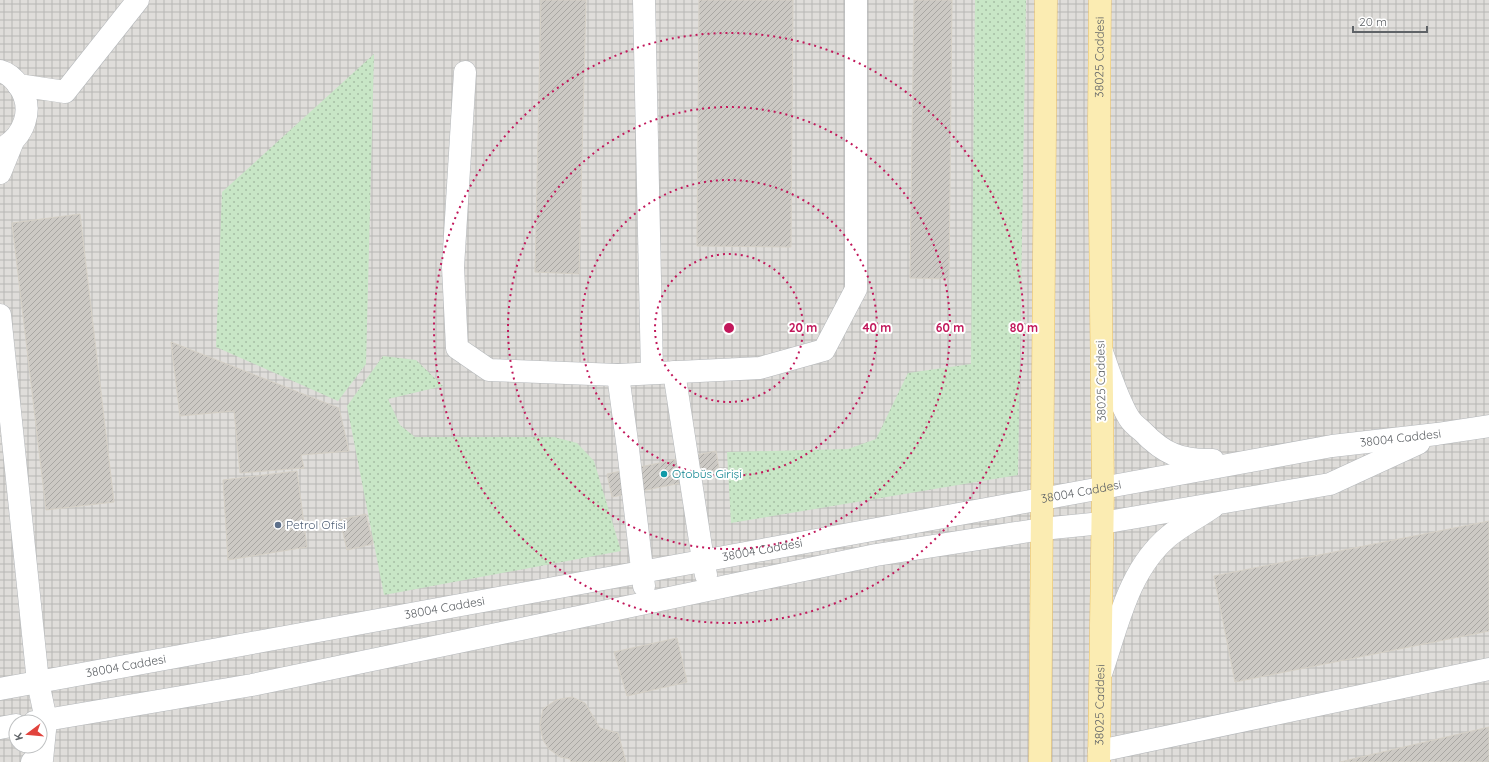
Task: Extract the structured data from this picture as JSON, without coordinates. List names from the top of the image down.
{
  "streets": {
    "main road": ["38025 Caddesi"],
    "street": ["38004 Caddesi"]
  },
  "crossings": [
    ["38025 Caddesi", "38004 Caddesi"]
  ],
  "places": ["Otobüs Girişi", "Petrol Ofisi"],
  "scale_bar": "20 m",
  "north": "left",
  "rings": [
    "20 m",
    "40 m",
    "60 m",
    "80 m"
  ]
}
